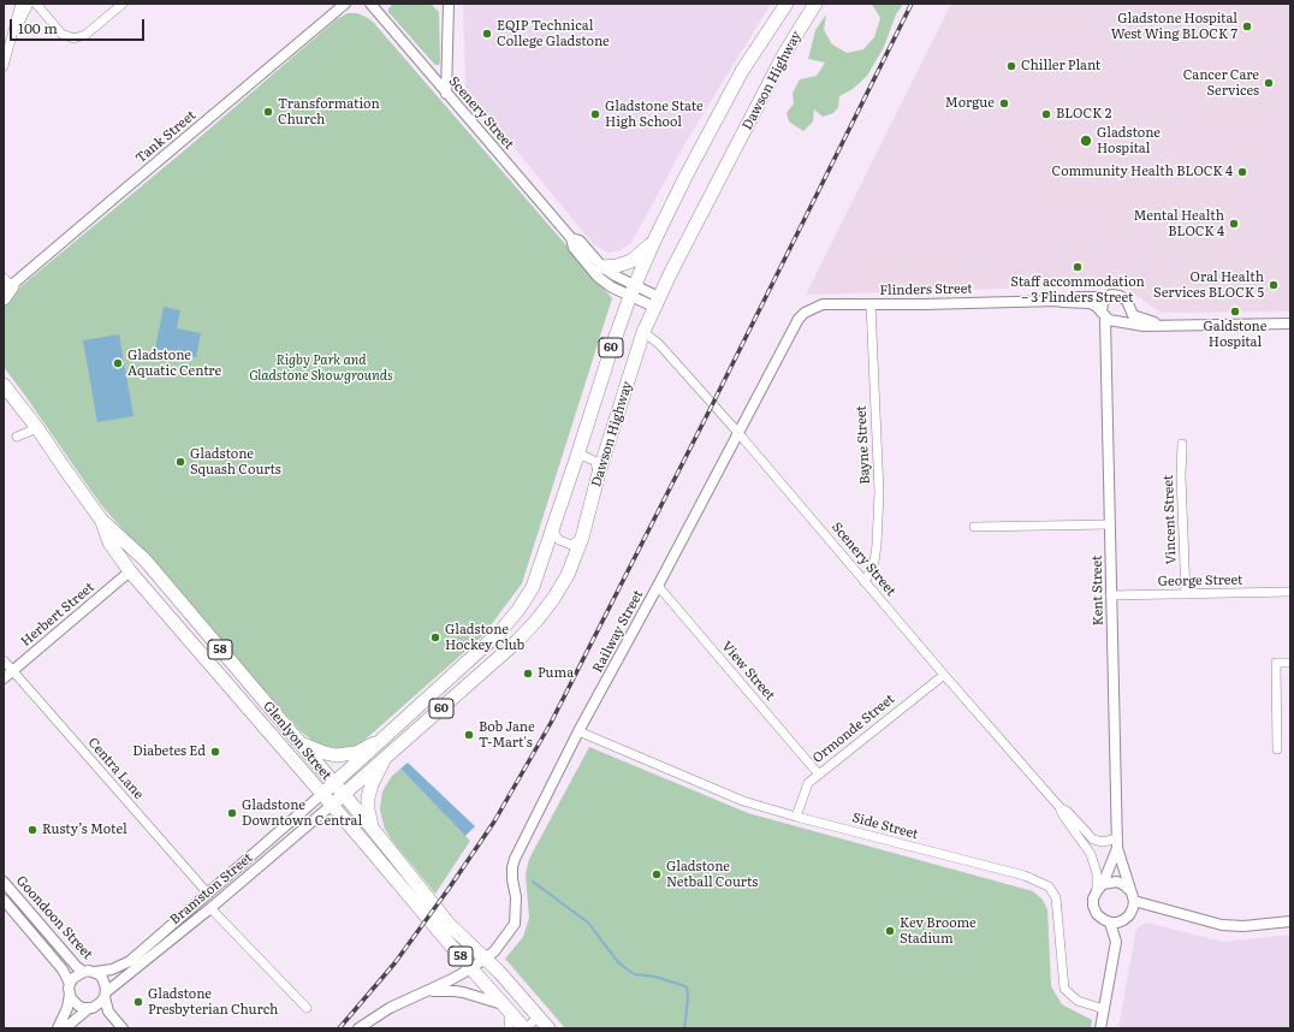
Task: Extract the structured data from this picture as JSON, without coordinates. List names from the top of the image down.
{
  "streets": {
    "main road": [
      "Dawson Highway",
      "60",
      "58",
      "Glenlyon Street"
    ],
    "street": [
      "Scenery Street",
      "Tank Street",
      "Flinders Street",
      "Bayne Street",
      "Vincent Street",
      "George Street",
      "Kent Street",
      "Herbert Street",
      "Railway Street",
      "View Street",
      "Ormonde Street",
      "Centra Lane",
      "Side Street",
      "Bramston Street",
      "Goondoon Street"
    ]
  },
  "crossings": [
    ["Dawson Highway", "Scenery Street"],
    ["Dawson Highway", "60"],
    ["Dawson Highway", "Glenlyon Street"],
    ["Dawson Highway", "Bramston Street"],
    ["Scenery Street", "Bayne Street"],
    ["Scenery Street", "Kent Street"],
    ["Scenery Street", "Railway Street"],
    ["Scenery Street", "Ormonde Street"],
    ["Flinders Street", "Bayne Street"],
    ["Flinders Street", "Kent Street"],
    ["Flinders Street", "Railway Street"],
    ["60", "Glenlyon Street"],
    ["Vincent Street", "George Street"],
    ["George Street", "Kent Street"],
    ["Herbert Street", "Glenlyon Street"],
    ["Herbert Street", "Centra Lane"],
    ["Railway Street", "View Street"],
    ["Railway Street", "Glenlyon Street"],
    ["Railway Street", "Side Street"],
    ["View Street", "Ormonde Street"],
    ["Ormonde Street", "Side Street"],
    ["Glenlyon Street", "Bramston Street"],
    ["Centra Lane", "Bramston Street"],
    ["Bramston Street", "Goondoon Street"]
  ],
  "parks": ["Rigby Park and Gladstone Showgrounds"],
  "places": [
    "Gladstone Hospital West Wing BLOCK 7",
    "EQIP Technical College Gladstone",
    "Chiller Plant",
    "Cancer Care Services",
    "Morgue",
    "Transformation Church",
    "Gladstone State High School",
    "BLOCK 2",
    "Gladstone Hospital",
    "Community Health BLOCK 4",
    "Mental Health BLOCK 4",
    "Staff accommodation – 3 Flinders Street",
    "Oral Health Services BLOCK 5",
    "Galdstone Hospital",
    "Gladstone Aquatic Centre",
    "Gladstone Squash Courts",
    "Gladstone Hockey Club",
    "Puma",
    "Bob Jane T-Mart's",
    "Diabetes Ed",
    "Gladstone Downtown Central",
    "Rusty’s Motel",
    "Gladstone Netball Courts",
    "Kev Broome Stadium",
    "Gladstone Presbyterian Church"
  ],
  "scale_bar": "100 m"
}
